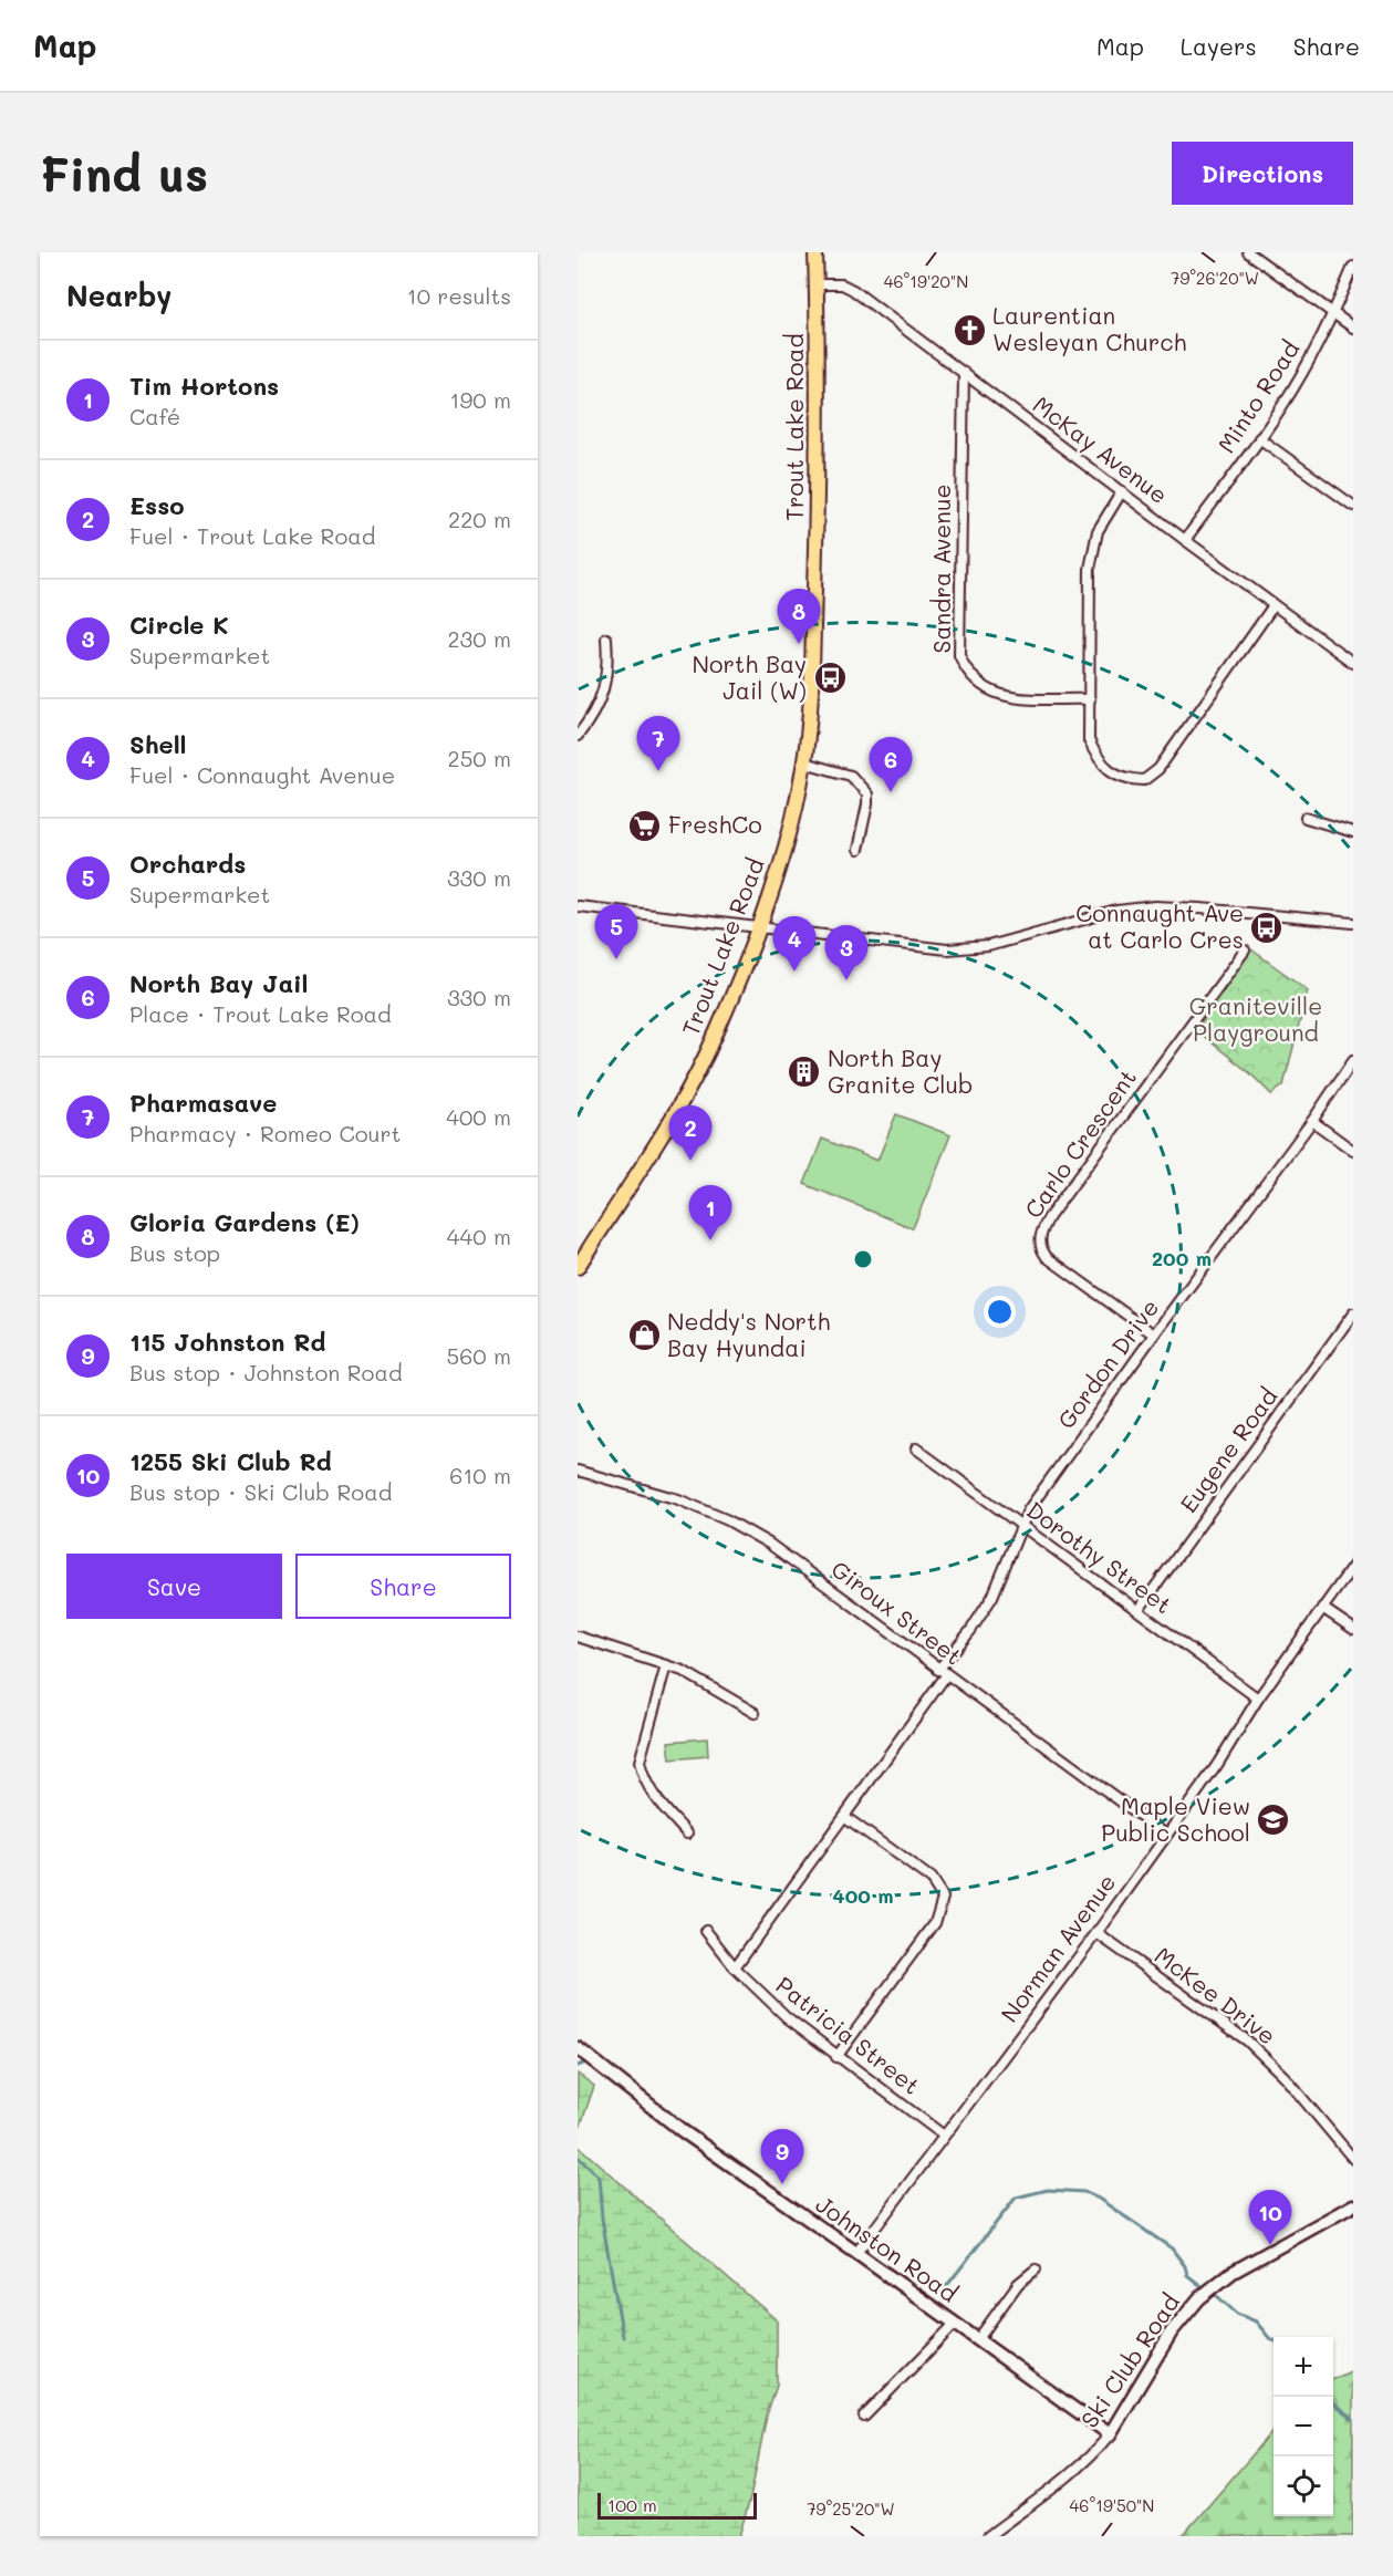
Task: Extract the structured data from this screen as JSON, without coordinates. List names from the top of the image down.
{
  "streets": {
    "main road": ["Trout Lake Road"],
    "street": [
      "Minto Road",
      "McKay Avenue",
      "Sandra Avenue",
      "Carlo Crescent",
      "Gordon Drive",
      "Eugene Road",
      "Dorothy Street",
      "Giroux Street",
      "Norman Avenue",
      "McKee Drive",
      "Patricia Street",
      "Johnston Road",
      "Ski Club Road"
    ]
  },
  "crossings": [
    ["Minto Road", "McKay Avenue"],
    ["Trout Lake Road", "McKay Avenue"],
    ["McKay Avenue", "Sandra Avenue"],
    ["Carlo Crescent", "Gordon Drive"],
    ["Gordon Drive", "Dorothy Street"],
    ["Gordon Drive", "Giroux Street"],
    ["Gordon Drive", "Patricia Street"],
    ["Eugene Road", "Dorothy Street"],
    ["Dorothy Street", "Norman Avenue"],
    ["Giroux Street", "Norman Avenue"],
    ["Norman Avenue", "McKee Drive"],
    ["Norman Avenue", "Patricia Street"],
    ["Norman Avenue", "Johnston Road"],
    ["Johnston Road", "Ski Club Road"]
  ],
  "parks": ["Graniteville Playground"],
  "places": {
    "church": ["Laurentian Wesleyan Church"],
    "bus stop": ["North Bay Jail (W)", "Connaught Ave at Carlo Cres"],
    "supermarket": ["FreshCo"],
    "building": ["North Bay Granite Club"],
    "shop": ["Neddy's North Bay Hyundai"],
    "school or university": ["Maple View Public School"]
  },
  "scale_bar": "100 m",
  "page": {
    "header": "Map",
    "nav": ["Map", "Layers", "Share"],
    "buttons": [
      "Directions",
      ["Save", "Share"]
    ],
    "title": "Find us",
    "heading": ["Nearby", "10 results"],
    "list": [
      {
        "mark": "1",
        "name": "Tim Hortons",
        "note": "Café",
        "value": "190 m"
      },
      {
        "mark": "2",
        "name": "Esso",
        "note": "Fuel · Trout Lake Road",
        "value": "220 m"
      },
      {
        "mark": "3",
        "name": "Circle K",
        "note": "Supermarket",
        "value": "230 m"
      },
      {
        "mark": "4",
        "name": "Shell",
        "note": "Fuel · Connaught Avenue",
        "value": "250 m"
      },
      {
        "mark": "5",
        "name": "Orchards",
        "note": "Supermarket",
        "value": "330 m"
      },
      {
        "mark": "6",
        "name": "North Bay Jail",
        "note": "Place · Trout Lake Road",
        "value": "330 m"
      },
      {
        "mark": "7",
        "name": "Pharmasave",
        "note": "Pharmacy · Romeo Court",
        "value": "400 m"
      },
      {
        "mark": "8",
        "name": "Gloria Gardens (E)",
        "note": "Bus stop",
        "value": "440 m"
      },
      {
        "mark": "9",
        "name": "115 Johnston Rd",
        "note": "Bus stop · Johnston Road",
        "value": "560 m"
      },
      {
        "mark": "10",
        "name": "1255 Ski Club Rd",
        "note": "Bus stop · Ski Club Road",
        "value": "610 m"
      }
    ],
    "pins": [
      "8",
      "7",
      "6",
      "5",
      "4",
      "3",
      "2",
      "1",
      "9",
      "10"
    ],
    "map_buttons": ["+", "−"],
    "scale": "100 m"
  },
  "coordinates": [
    "79°26'20\"W",
    "46°19'20\"N",
    "46°19'50\"N",
    "79°25'20\"W"
  ],
  "rings": ["200 m", "400 m"]
}
